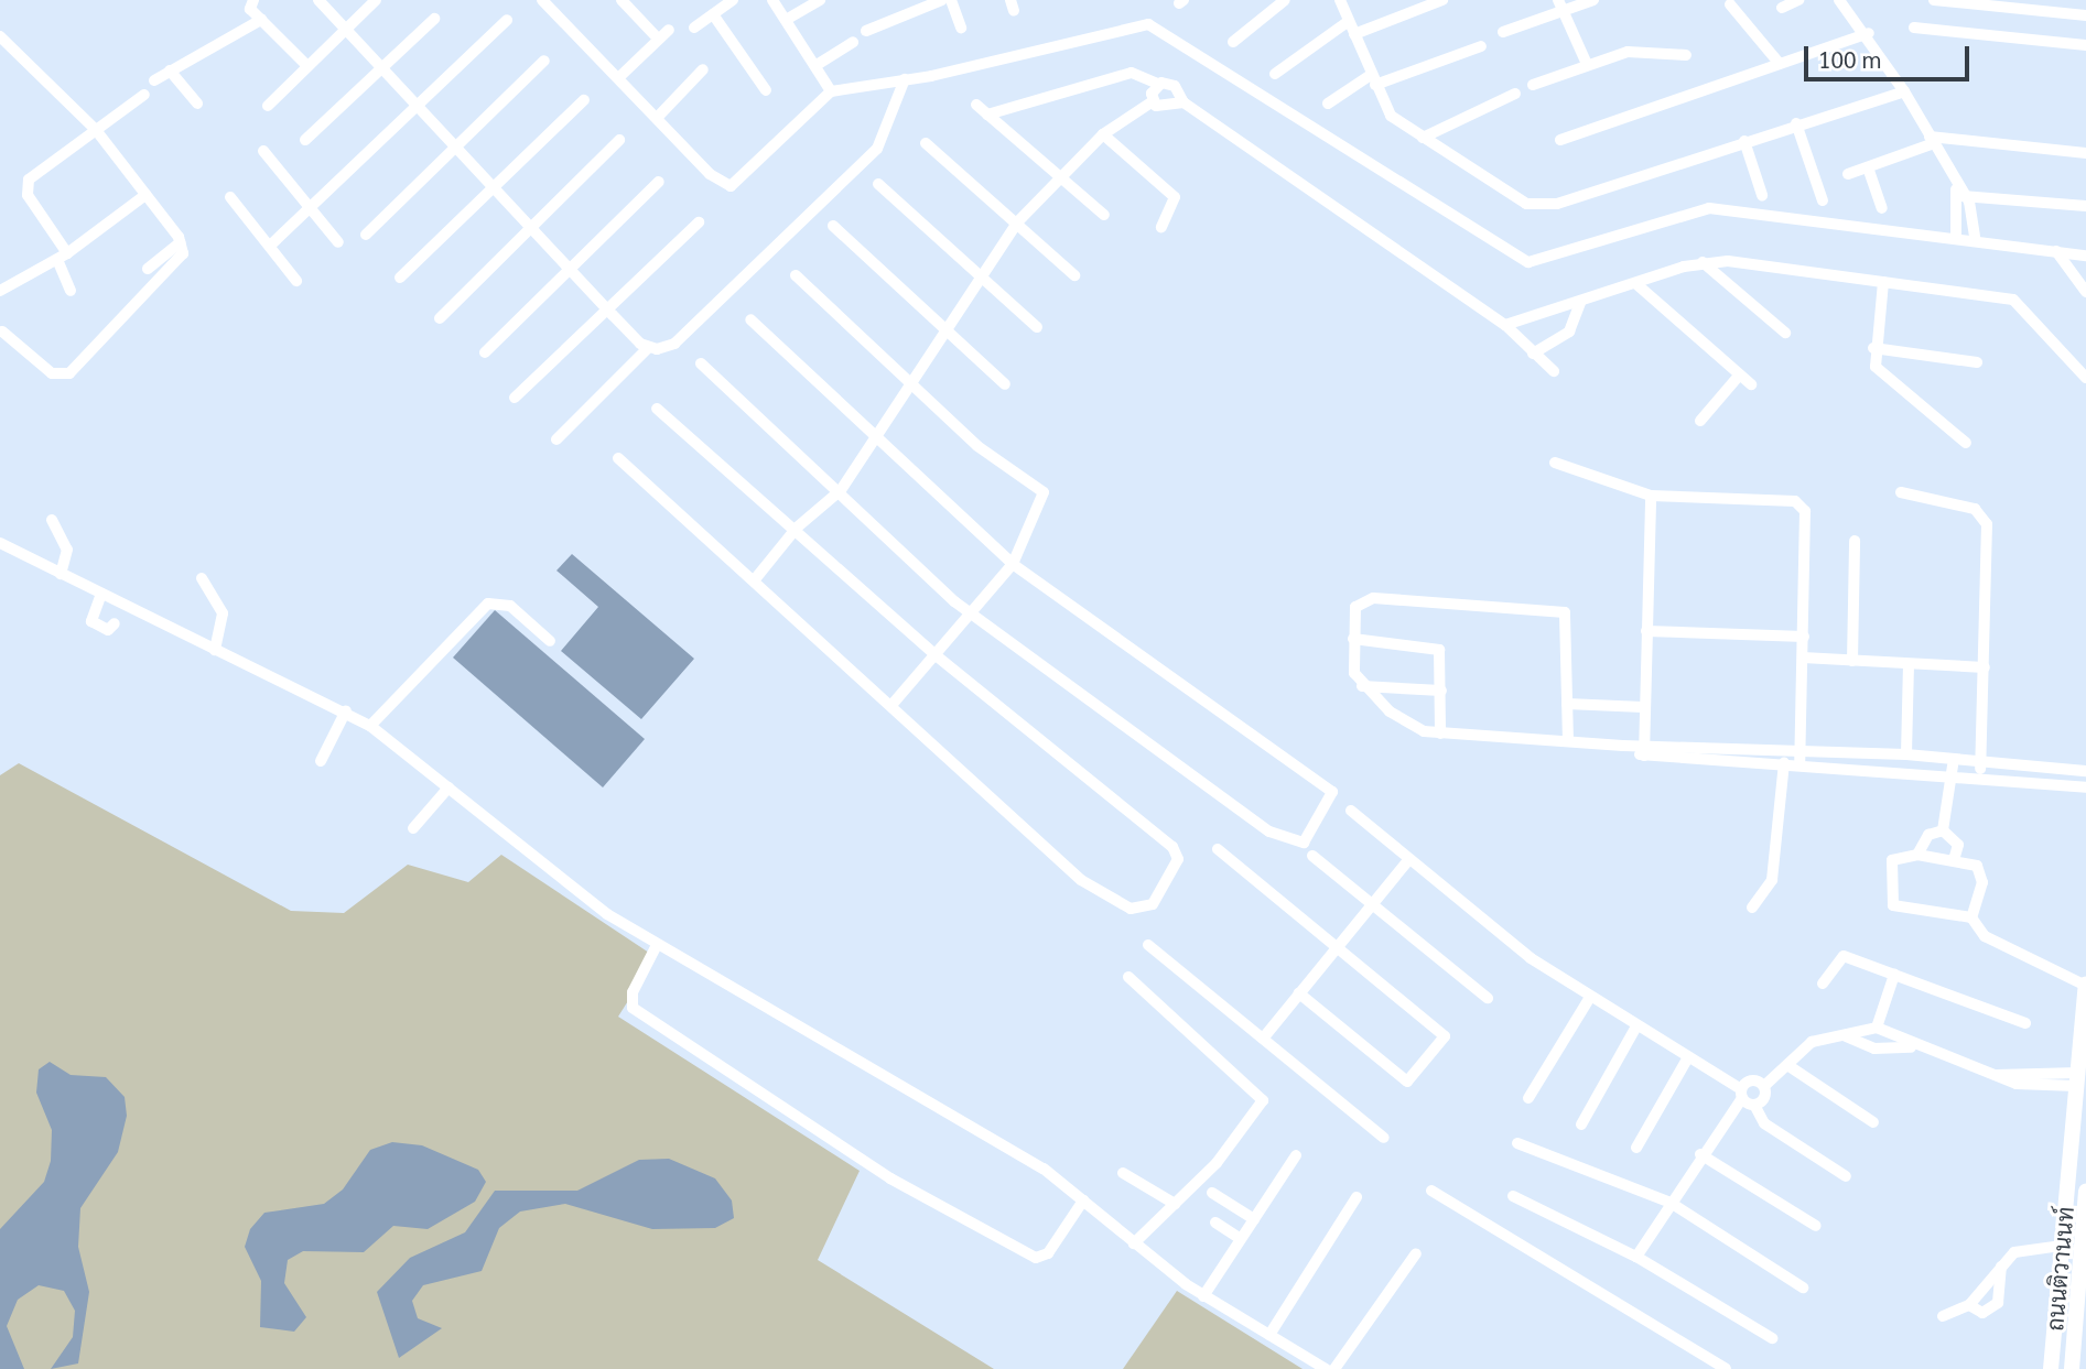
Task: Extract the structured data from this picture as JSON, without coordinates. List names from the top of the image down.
{
  "streets": {
    "main road": ["ถนนติวานนท์"]
  },
  "scale_bar": "100 m"
}
